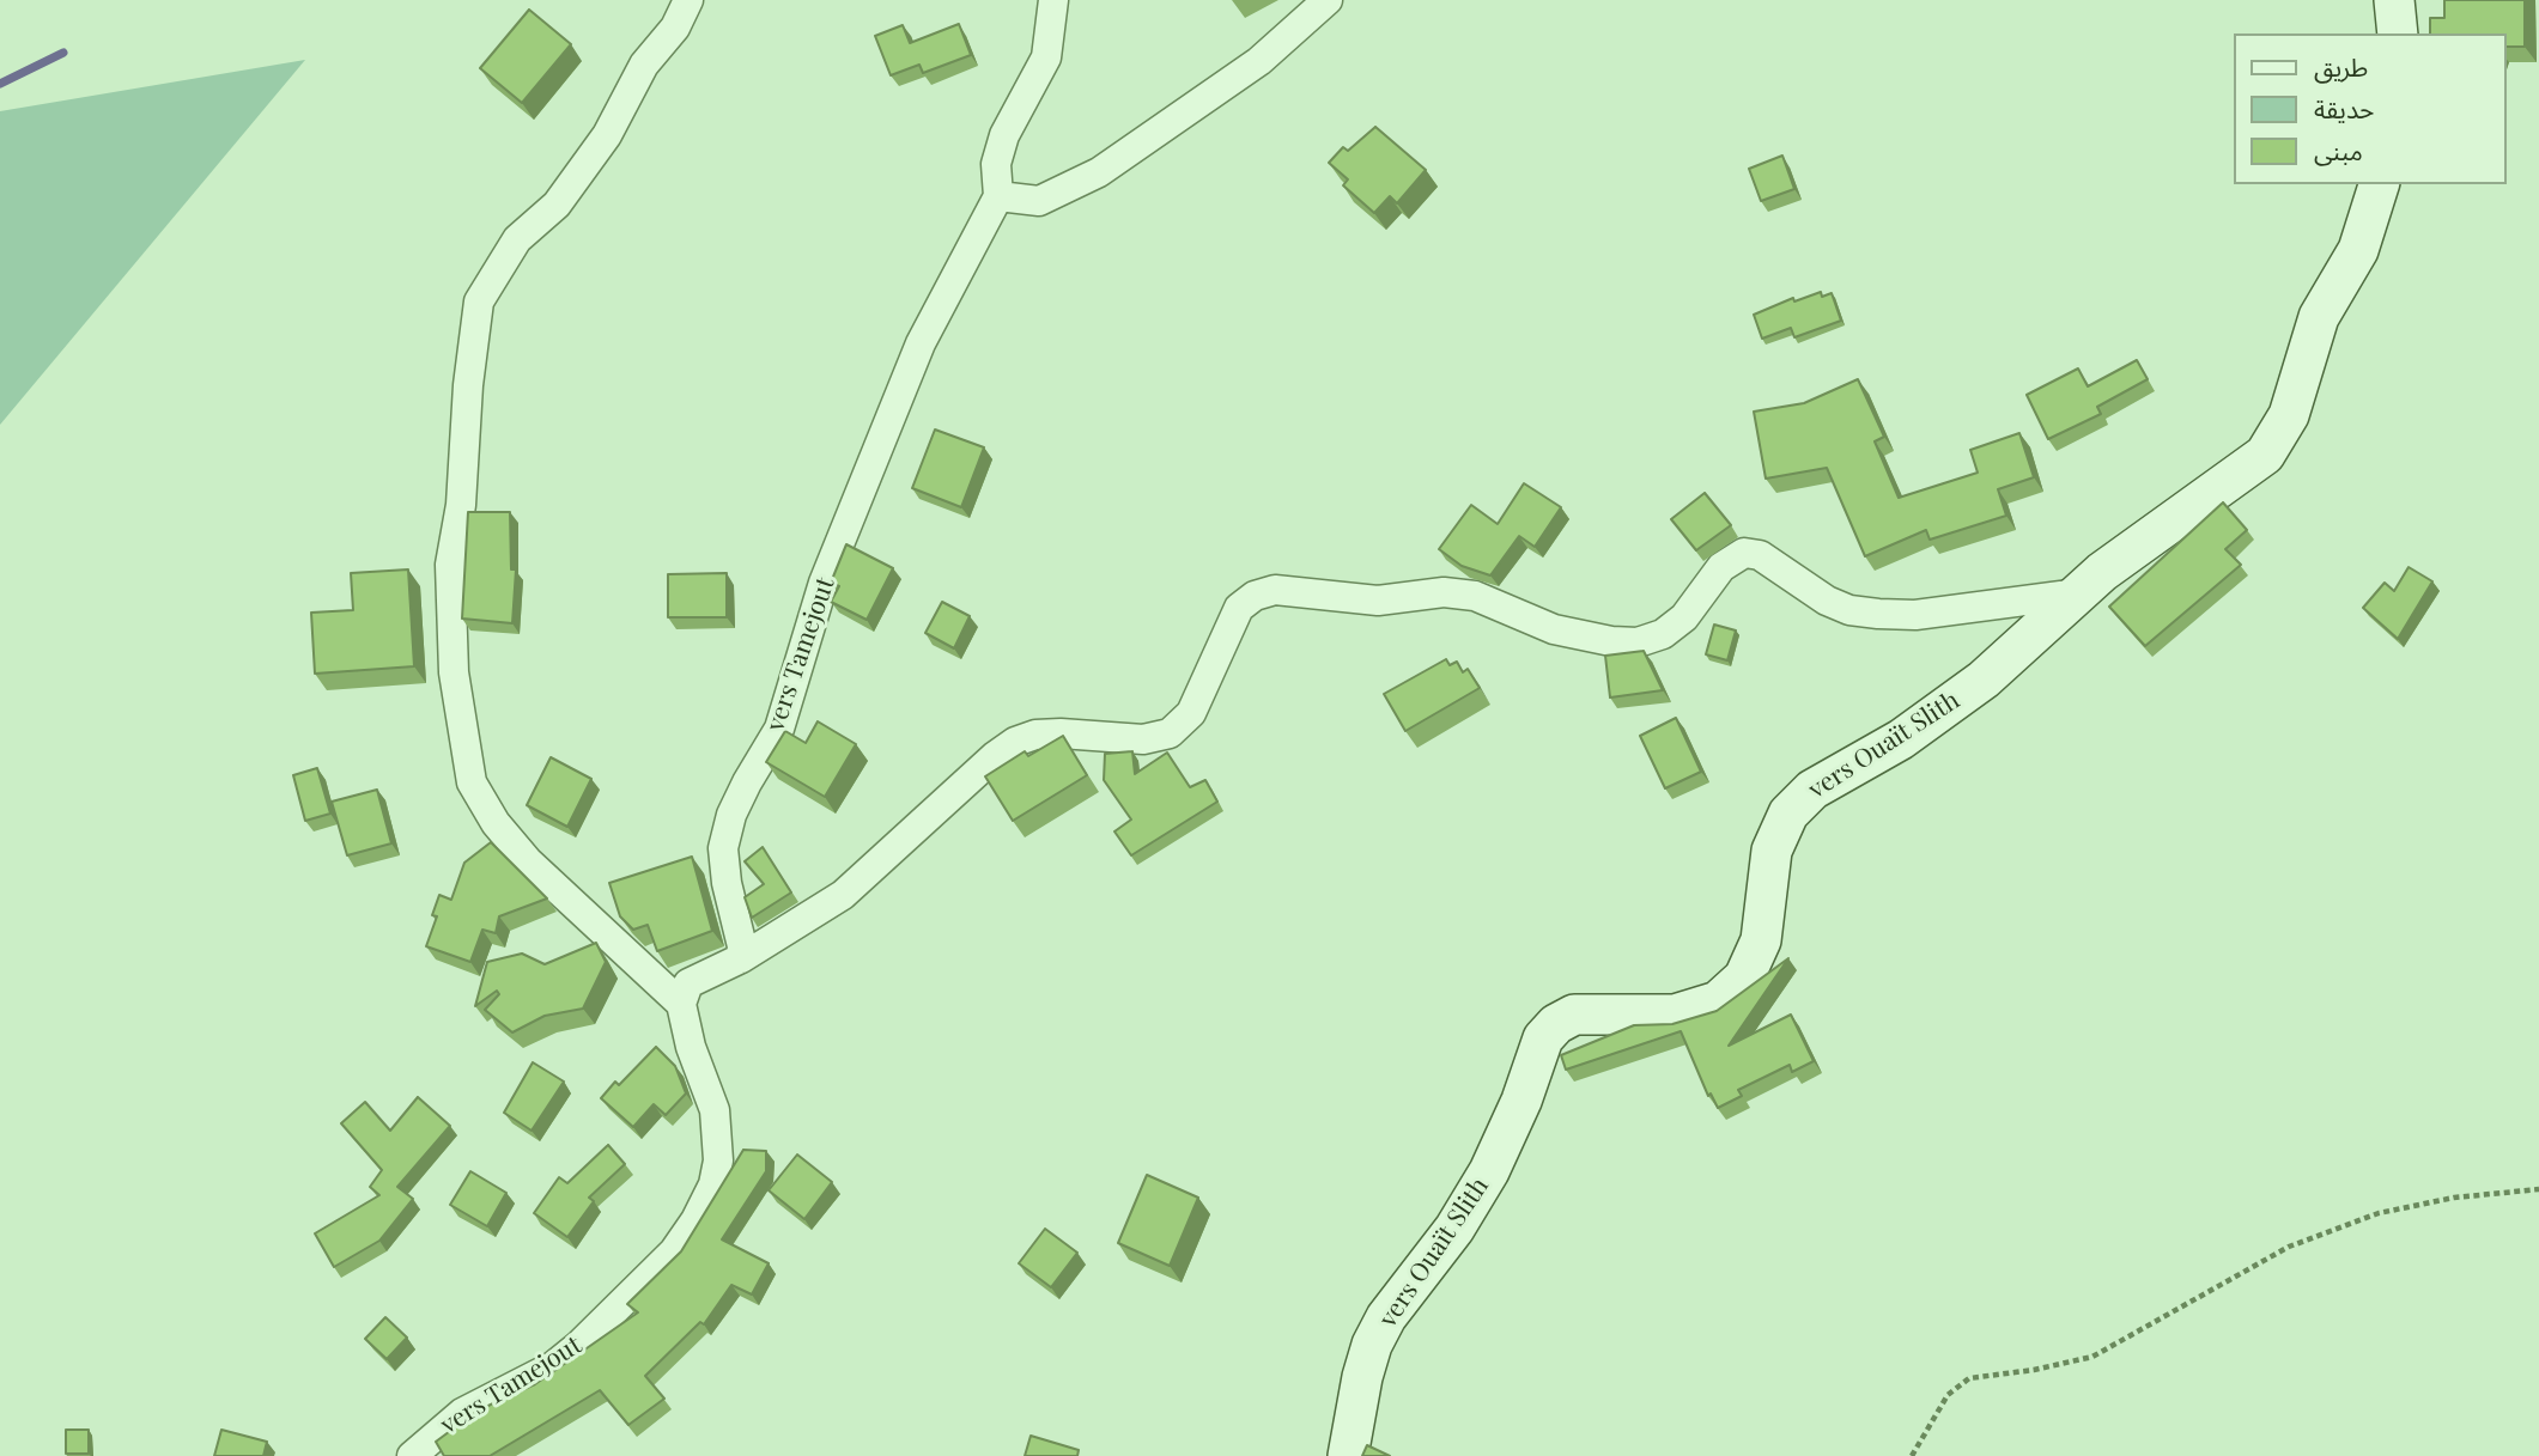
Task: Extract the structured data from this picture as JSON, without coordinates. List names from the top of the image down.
{
  "streets": {
    "street": ["vers Tamejout", "vers Ouaït Slith"]
  },
  "legend": ["طريق", "حديقة", "مبنى"]
}
